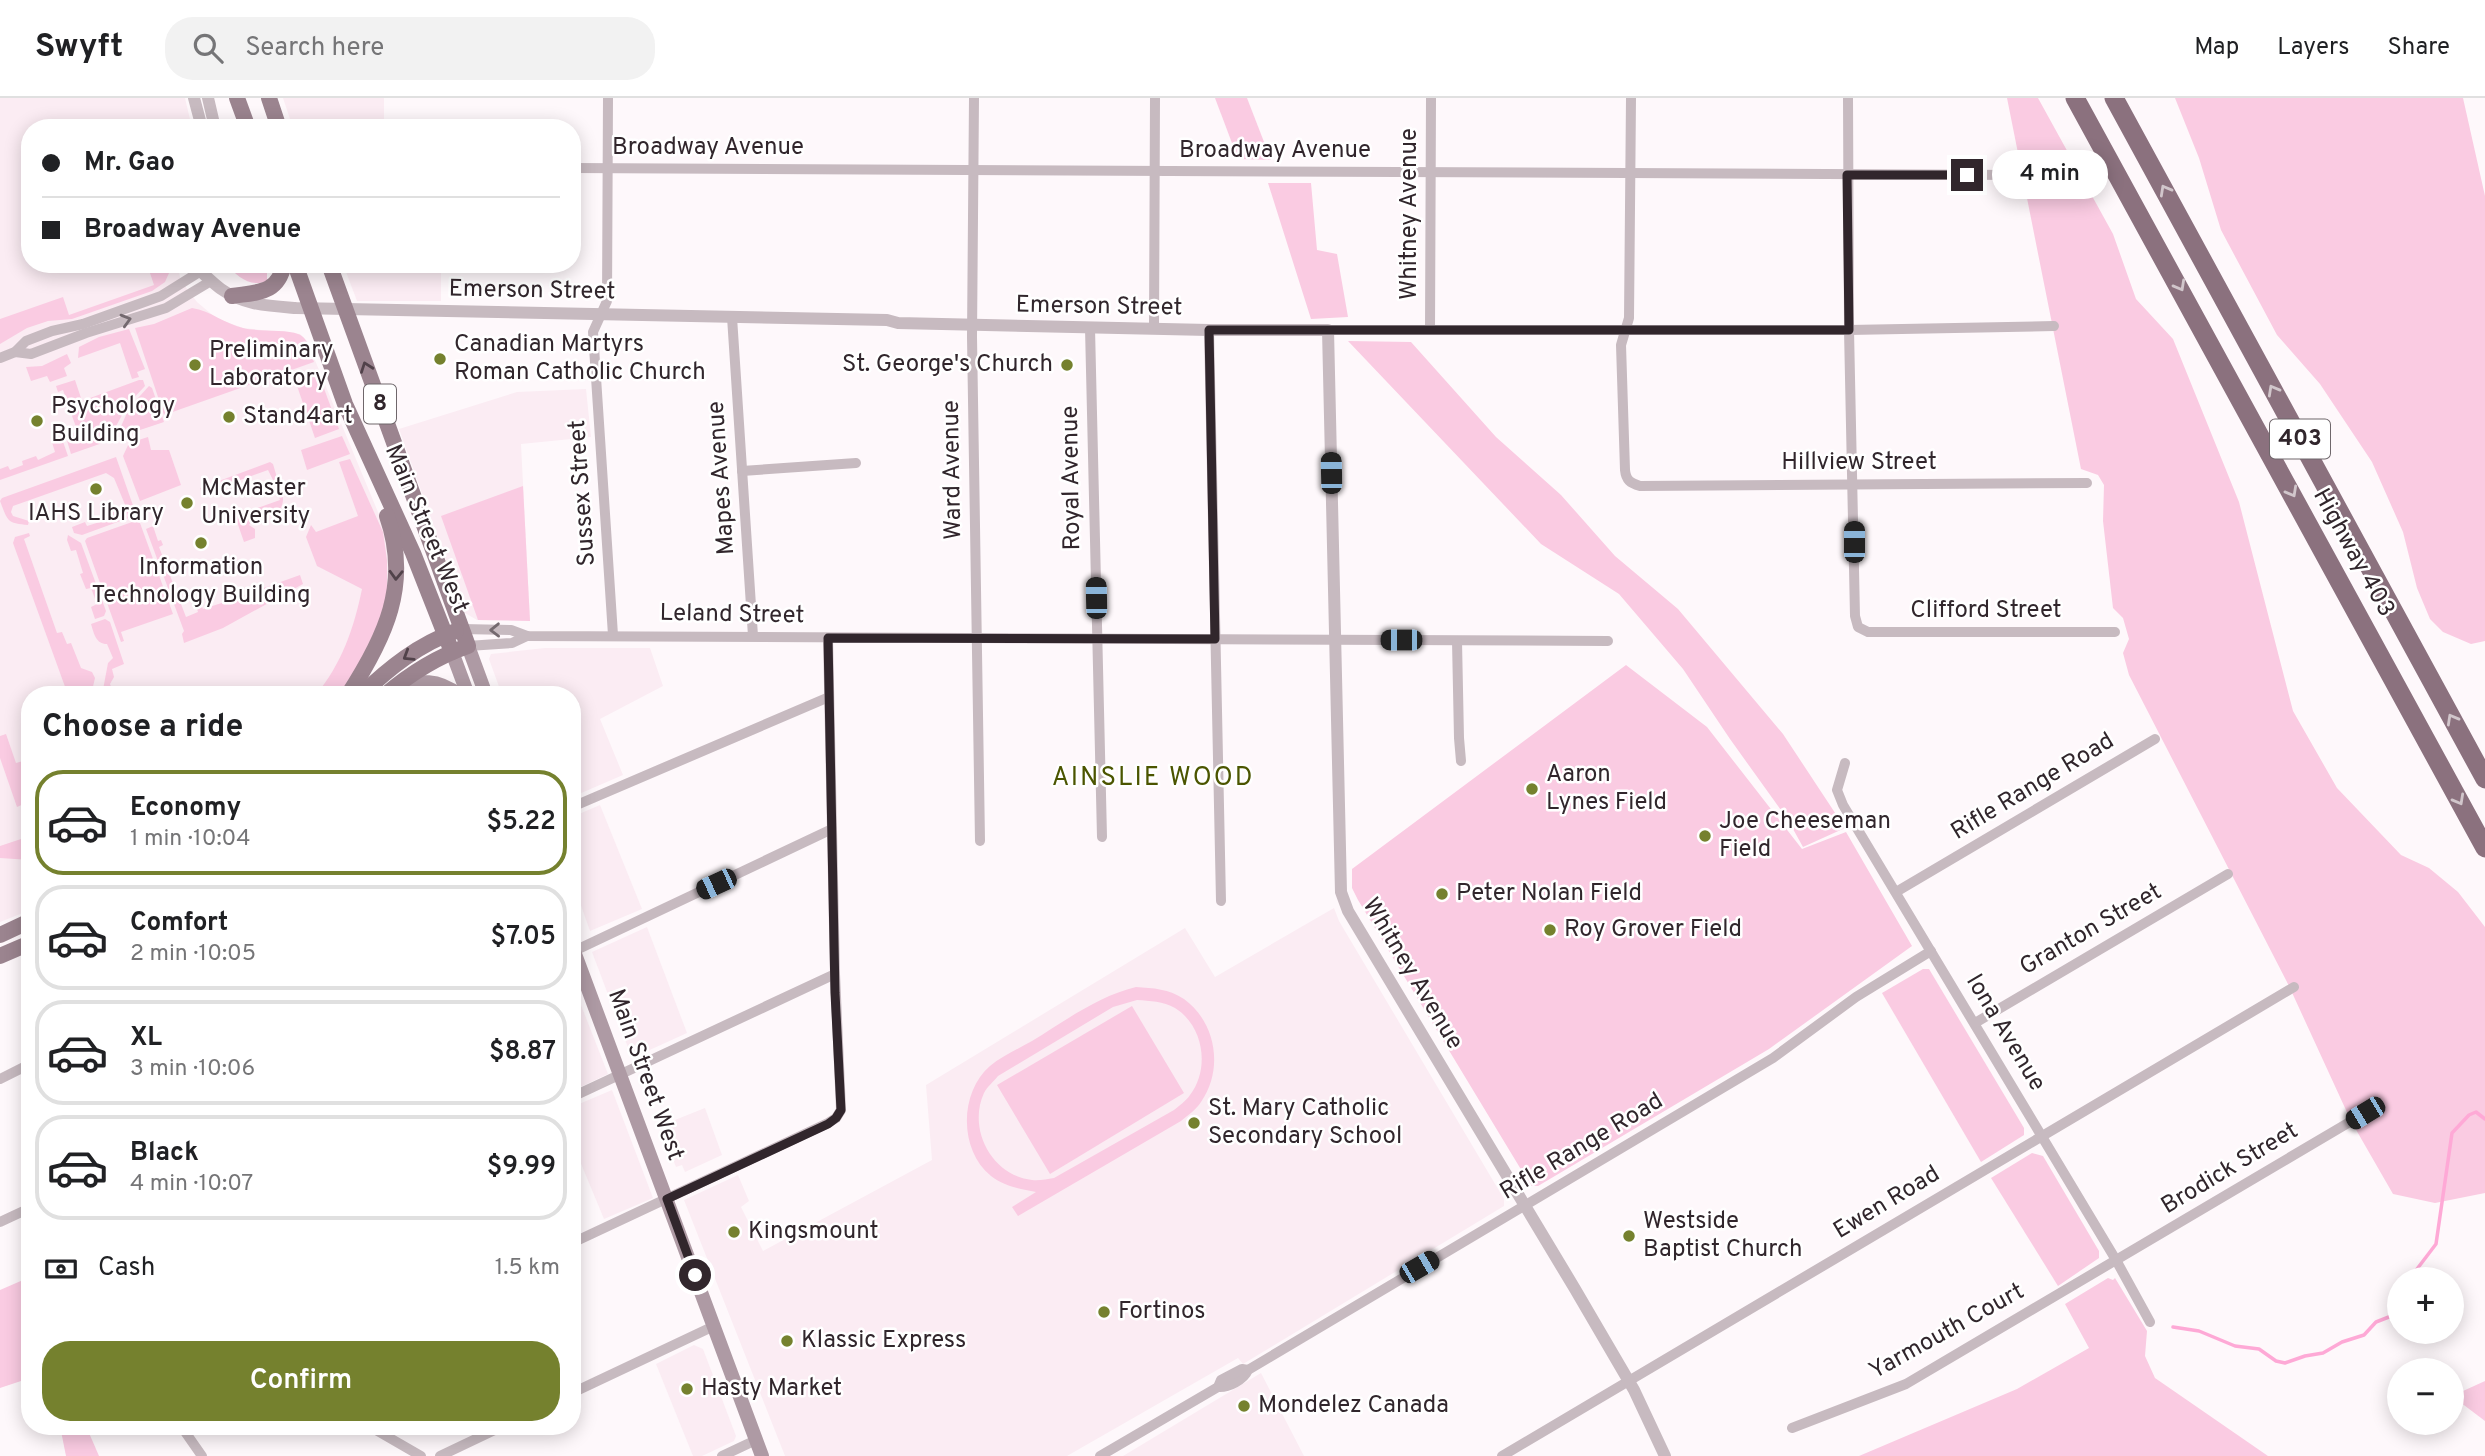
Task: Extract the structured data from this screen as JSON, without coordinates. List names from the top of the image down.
{
  "streets": {
    "highway": ["403", "Highway 403"],
    "main road": ["8", "Main Street West"],
    "street": [
      "Broadway Avenue",
      "Whitney Avenue",
      "Emerson Street",
      "Hillview Street",
      "Ward Avenue",
      "Mapes Avenue",
      "Royal Avenue",
      "Sussex Street",
      "Clifford Street",
      "Leland Street",
      "Rifle Range Road",
      "Granton Street",
      "Iona Avenue",
      "Brodick Street",
      "Ewen Road",
      "Yarmouth Court"
    ]
  },
  "crossings": [
    ["Broadway Avenue", "Whitney Avenue"],
    ["Broadway Avenue", "Ward Avenue"],
    ["Broadway Avenue", "Sussex Street"],
    ["Whitney Avenue", "Emerson Street"],
    ["Whitney Avenue", "Leland Street"],
    ["Whitney Avenue", "Rifle Range Road"],
    ["Whitney Avenue", "Ewen Road"],
    ["Emerson Street", "Hillview Street"],
    ["Emerson Street", "Ward Avenue"],
    ["Emerson Street", "Mapes Avenue"],
    ["Emerson Street", "Royal Avenue"],
    ["Emerson Street", "Sussex Street"],
    ["Emerson Street", "Main Street West"],
    ["Hillview Street", "Clifford Street"],
    ["Ward Avenue", "Leland Street"],
    ["Mapes Avenue", "Leland Street"],
    ["Royal Avenue", "Leland Street"],
    ["Sussex Street", "Leland Street"],
    ["Main Street West", "Leland Street"],
    ["Rifle Range Road", "Iona Avenue"],
    ["Granton Street", "Iona Avenue"],
    ["Iona Avenue", "Brodick Street"],
    ["Iona Avenue", "Ewen Road"],
    ["Iona Avenue", "Yarmouth Court"],
    ["Brodick Street", "Yarmouth Court"]
  ],
  "districts": ["AINSLIE WOOD"],
  "places": [
    "Canadian Martyrs Roman Catholic Church",
    "Preliminary Laboratory",
    "St. George's Church",
    "Stand4art",
    "Psychology Building",
    "IAHS Library",
    "McMaster University",
    "Information Technology Building",
    "Aaron Lynes Field",
    "Joe Cheeseman Field",
    "Peter Nolan Field",
    "Roy Grover Field",
    "St. Mary Catholic Secondary School",
    "Kingsmount",
    "Westside Baptist Church",
    "Fortinos",
    "Klassic Express",
    "Hasty Market",
    "Mondelez Canada"
  ],
  "page": {
    "header": "Swyft",
    "search": "Search here",
    "nav": ["Map", "Layers", "Share"],
    "banner": ["Mr. Gao", "Broadway Avenue"],
    "bubble": "4 min",
    "heading": "Choose a ride",
    "list": [
      {
        "name": "Economy",
        "note": "1 min · 10:04",
        "value": "$5.22"
      },
      {
        "name": "Comfort",
        "note": "2 min · 10:05",
        "value": "$7.05"
      },
      {
        "name": "XL",
        "note": "3 min · 10:06",
        "value": "$8.87"
      },
      {
        "name": "Black",
        "note": "4 min · 10:07",
        "value": "$9.99"
      }
    ],
    "pay": ["Cash", "1.5 km"],
    "map_buttons": ["+", "−"],
    "buttons": "Confirm"
  }
}
